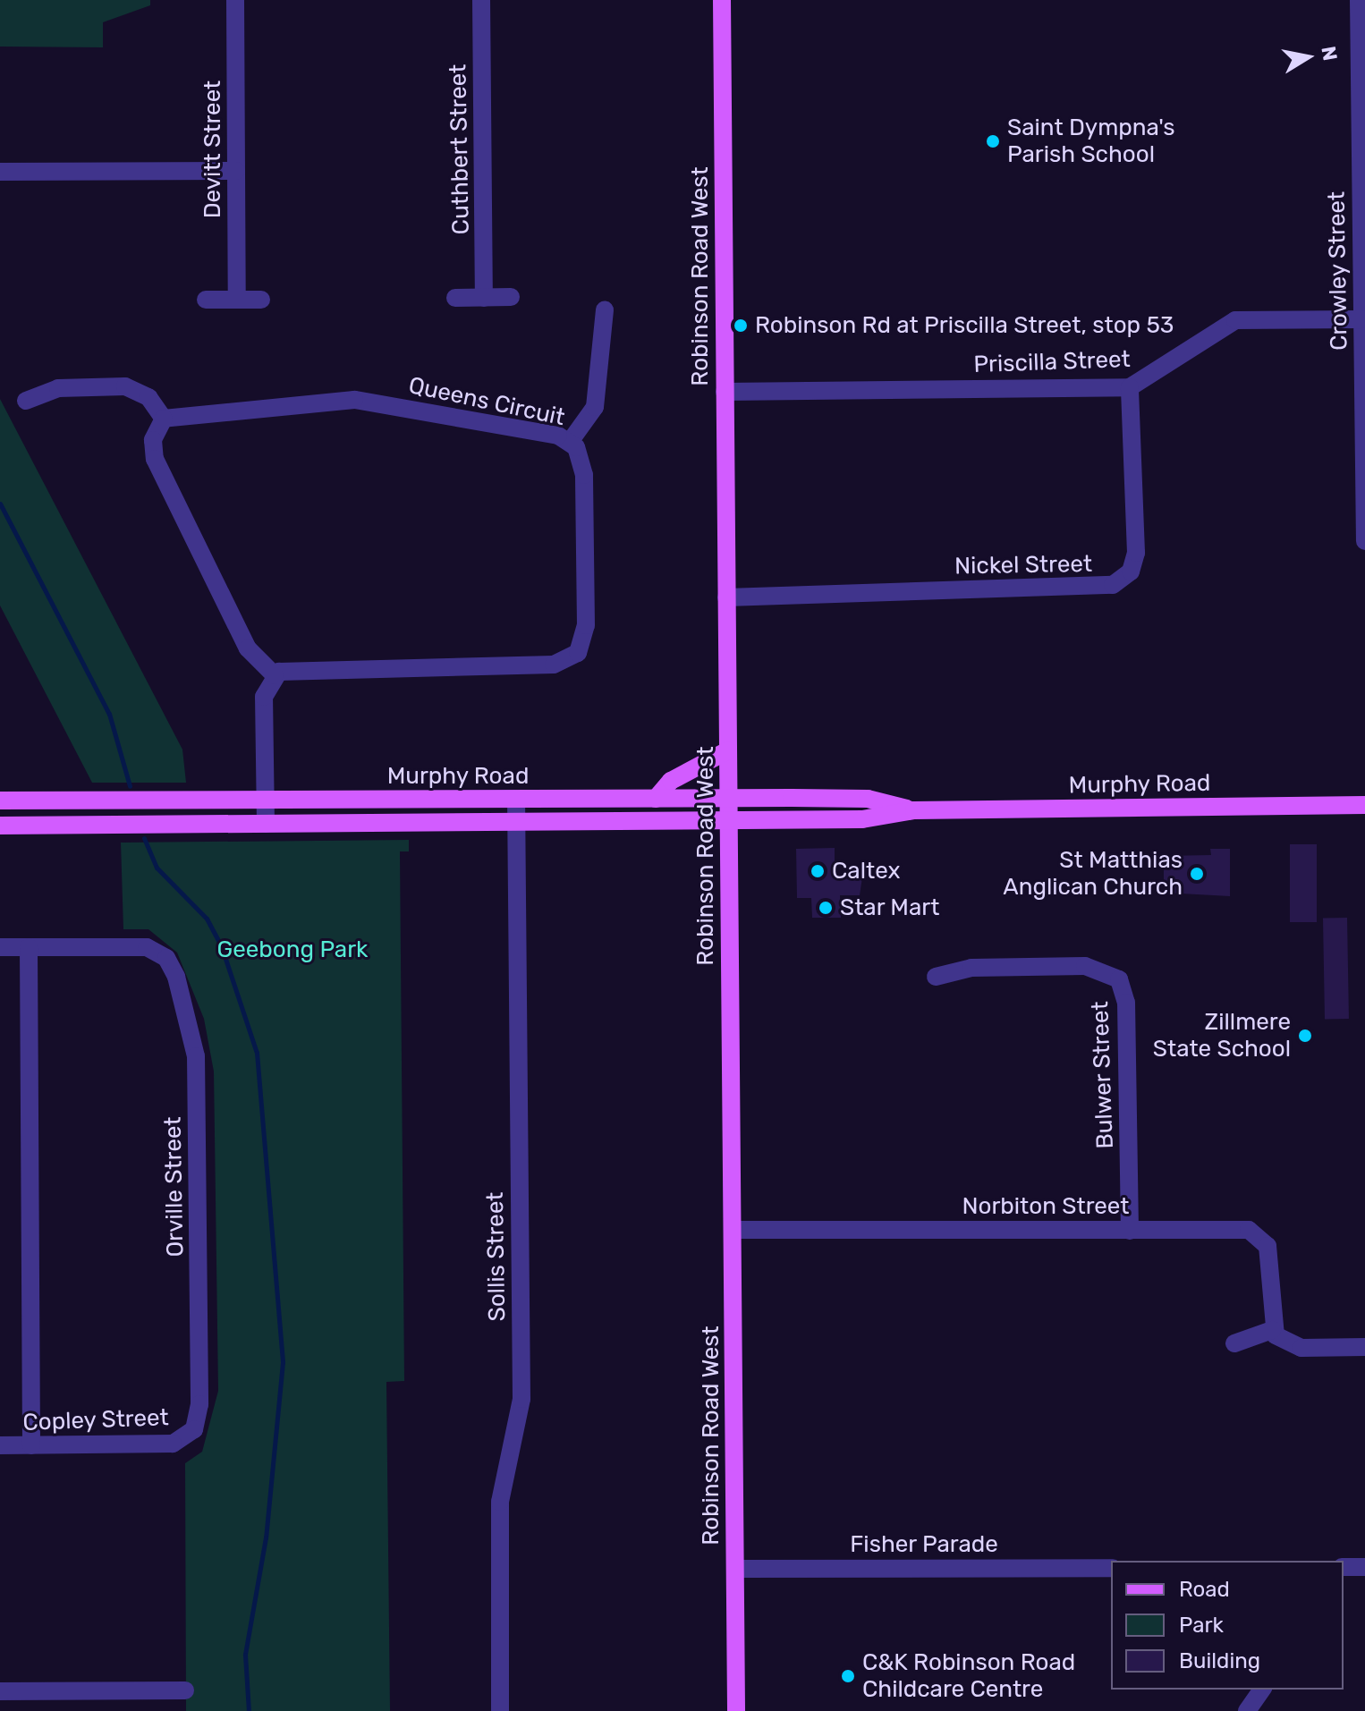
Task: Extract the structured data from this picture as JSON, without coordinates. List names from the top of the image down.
{
  "streets": {
    "main road": ["Robinson Road West", "Murphy Road"],
    "street": [
      "Devitt Street",
      "Cuthbert Street",
      "Crowley Street",
      "Priscilla Street",
      "Queens Circuit",
      "Nickel Street",
      "Bulwer Street",
      "Orville Street",
      "Norbiton Street",
      "Sollis Street",
      "Copley Street",
      "Fisher Parade"
    ]
  },
  "crossings": [
    ["Crowley Street", "Priscilla Street"],
    ["Robinson Road West", "Priscilla Street"],
    ["Robinson Road West", "Nickel Street"],
    ["Robinson Road West", "Murphy Road"],
    ["Robinson Road West", "Norbiton Street"],
    ["Robinson Road West", "Fisher Parade"],
    ["Priscilla Street", "Nickel Street"],
    ["Murphy Road", "Sollis Street"],
    ["Bulwer Street", "Norbiton Street"],
    ["Orville Street", "Copley Street"]
  ],
  "parks": ["Geebong Park"],
  "places": [
    "Saint Dympna's Parish School",
    "Robinson Rd at Priscilla Street, stop 53",
    "Caltex",
    "St Matthias Anglican Church",
    "Star Mart",
    "Zillmere State School",
    "C&K Robinson Road Childcare Centre"
  ],
  "legend": ["Road", "Park", "Building"],
  "north": "right"
}
